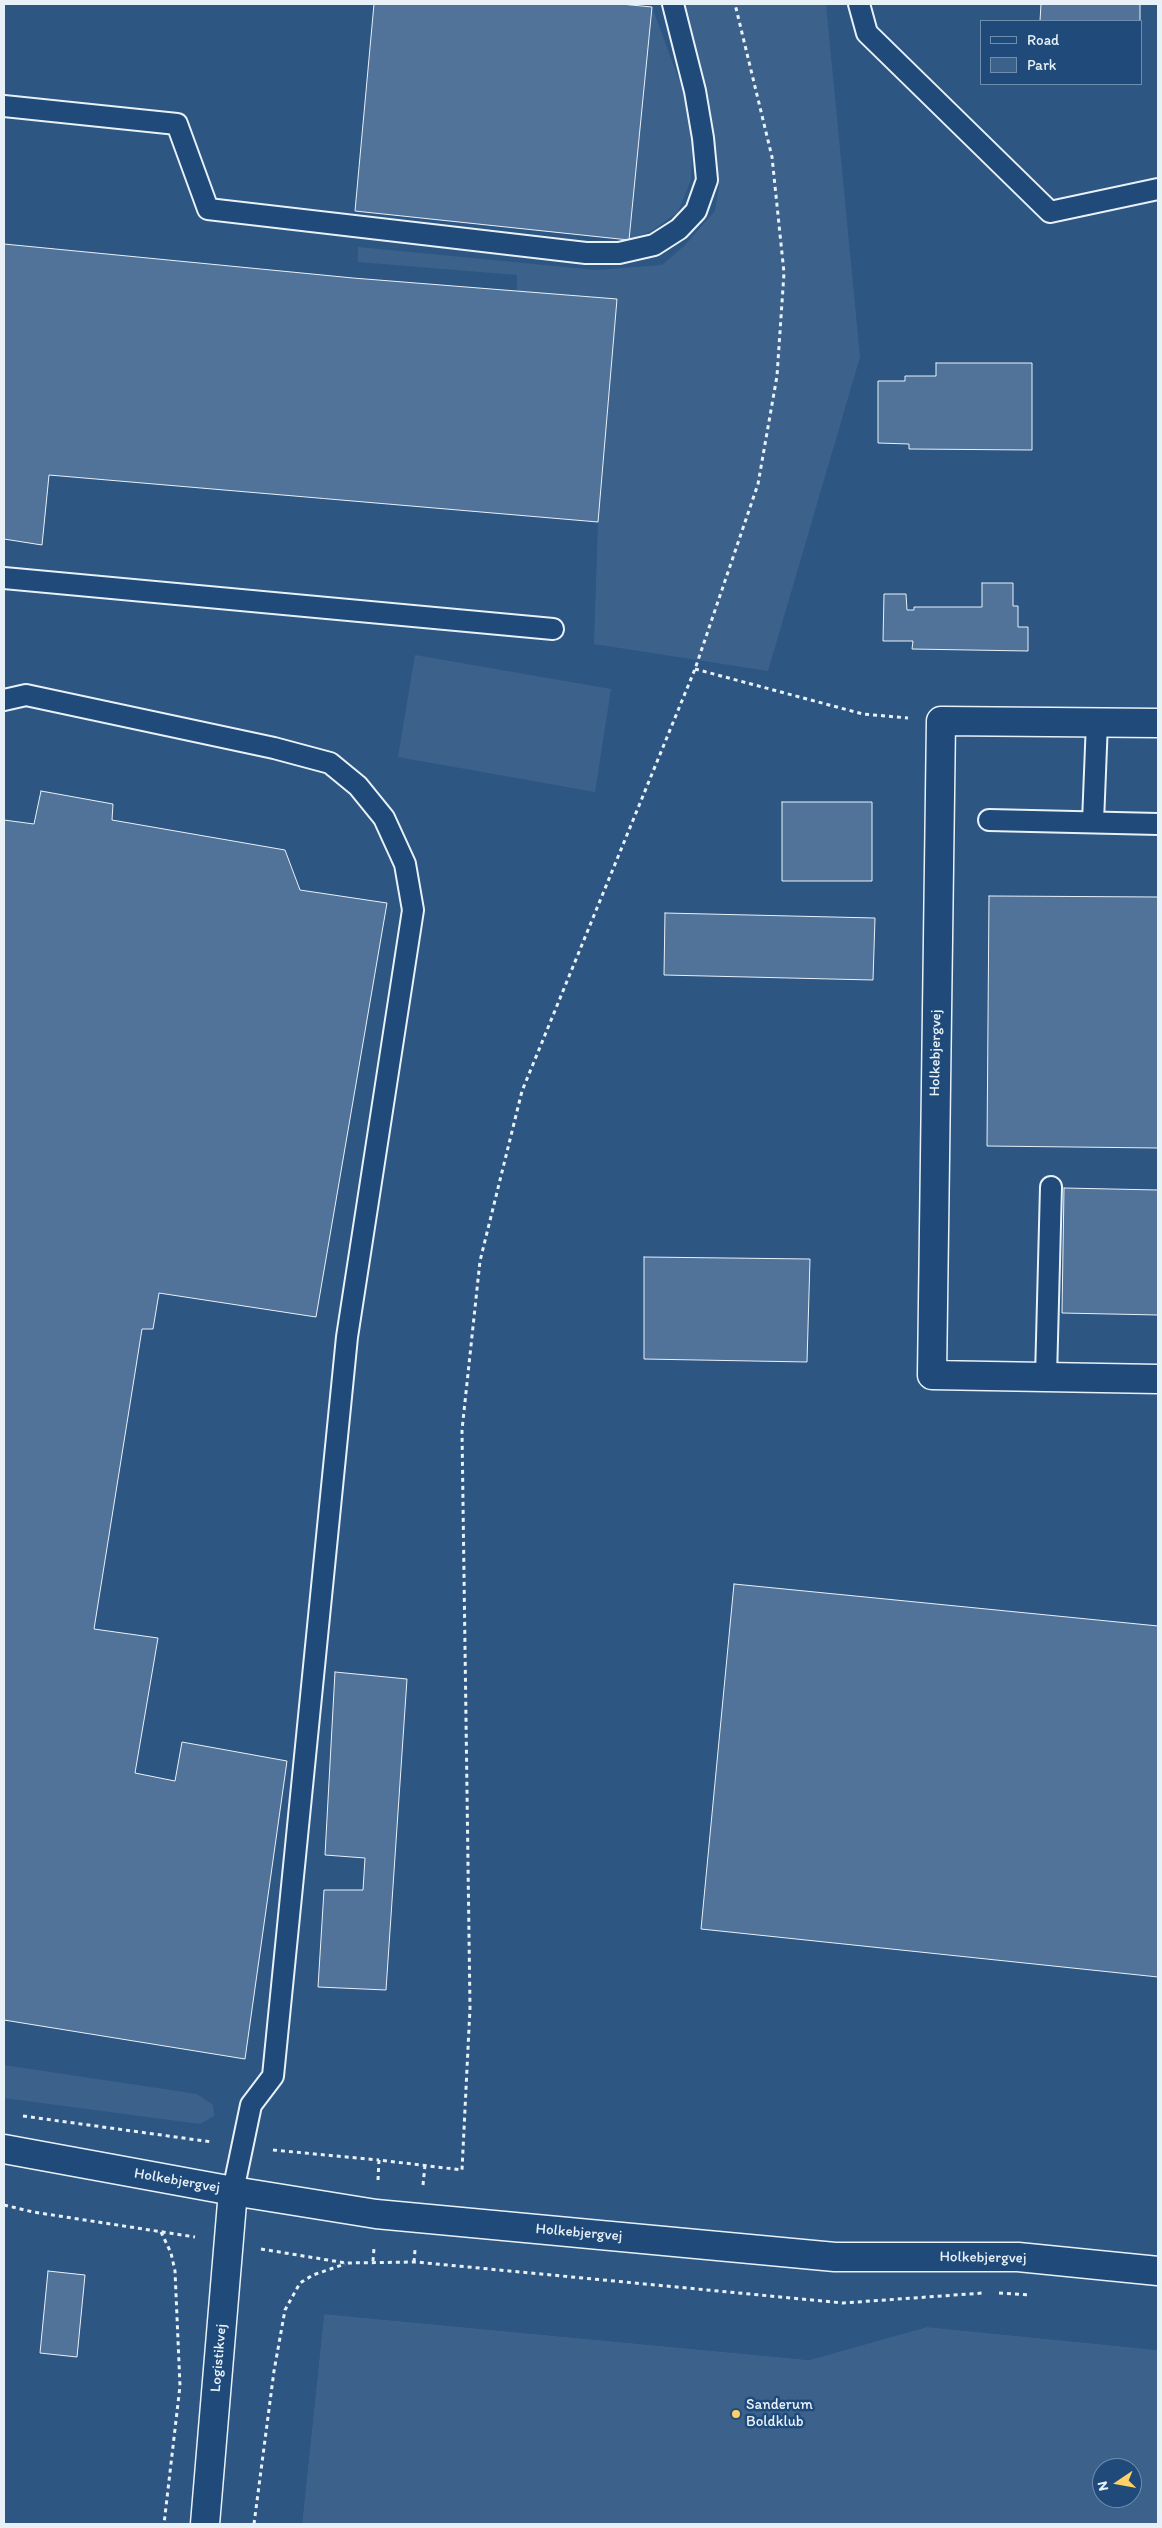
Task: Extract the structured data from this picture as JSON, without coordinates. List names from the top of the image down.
{
  "streets": {
    "street": ["Holkebjergvej", "Logistikvej"]
  },
  "crossings": [
    ["Holkebjergvej", "Logistikvej"]
  ],
  "places": ["Sanderum Boldklub"],
  "legend": ["Road", "Park"],
  "north": "left"
}
